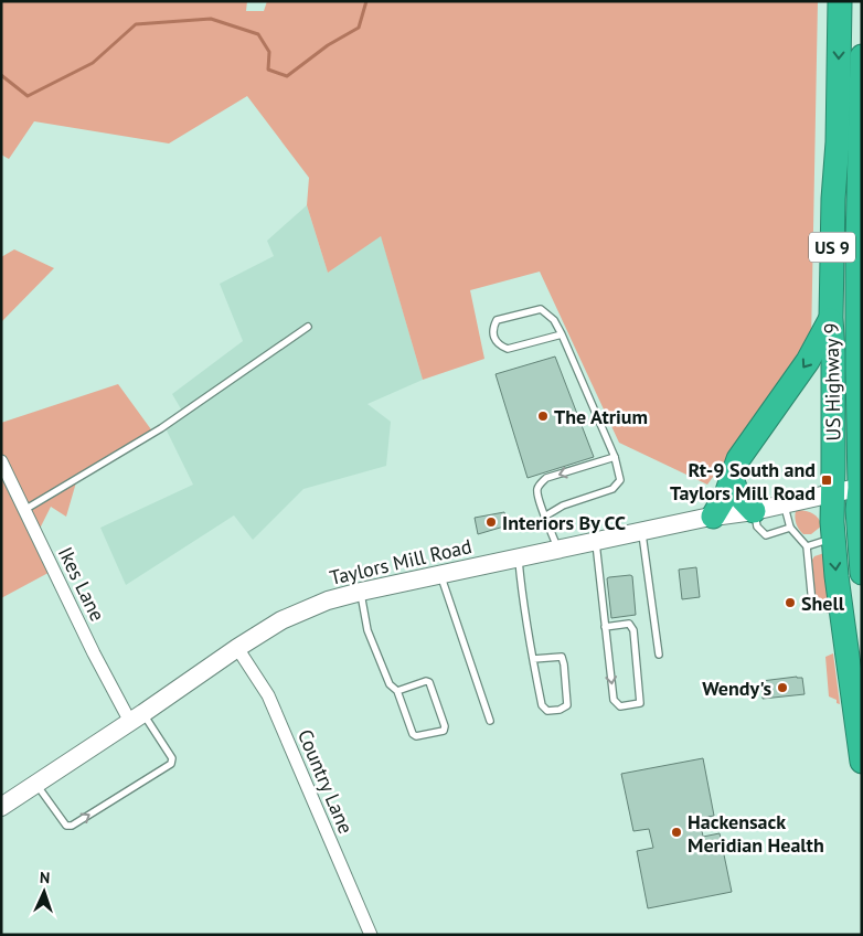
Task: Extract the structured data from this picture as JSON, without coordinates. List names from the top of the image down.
{
  "streets": {
    "highway": ["US 9", "US Highway 9"],
    "street": ["Taylors Mill Road", "Ikes Lane", "Country Lane"]
  },
  "crossings": [
    ["US Highway 9", "Taylors Mill Road"],
    ["Taylors Mill Road", "Ikes Lane"],
    ["Taylors Mill Road", "Country Lane"]
  ],
  "places": {
    "other": [
      "The Atrium",
      "Interiors By CC",
      "Shell",
      "Wendy's",
      "Hackensack Meridian Health"
    ],
    "transit": ["Rt-9 South and Taylors Mill Road"]
  },
  "north": "top"
}
